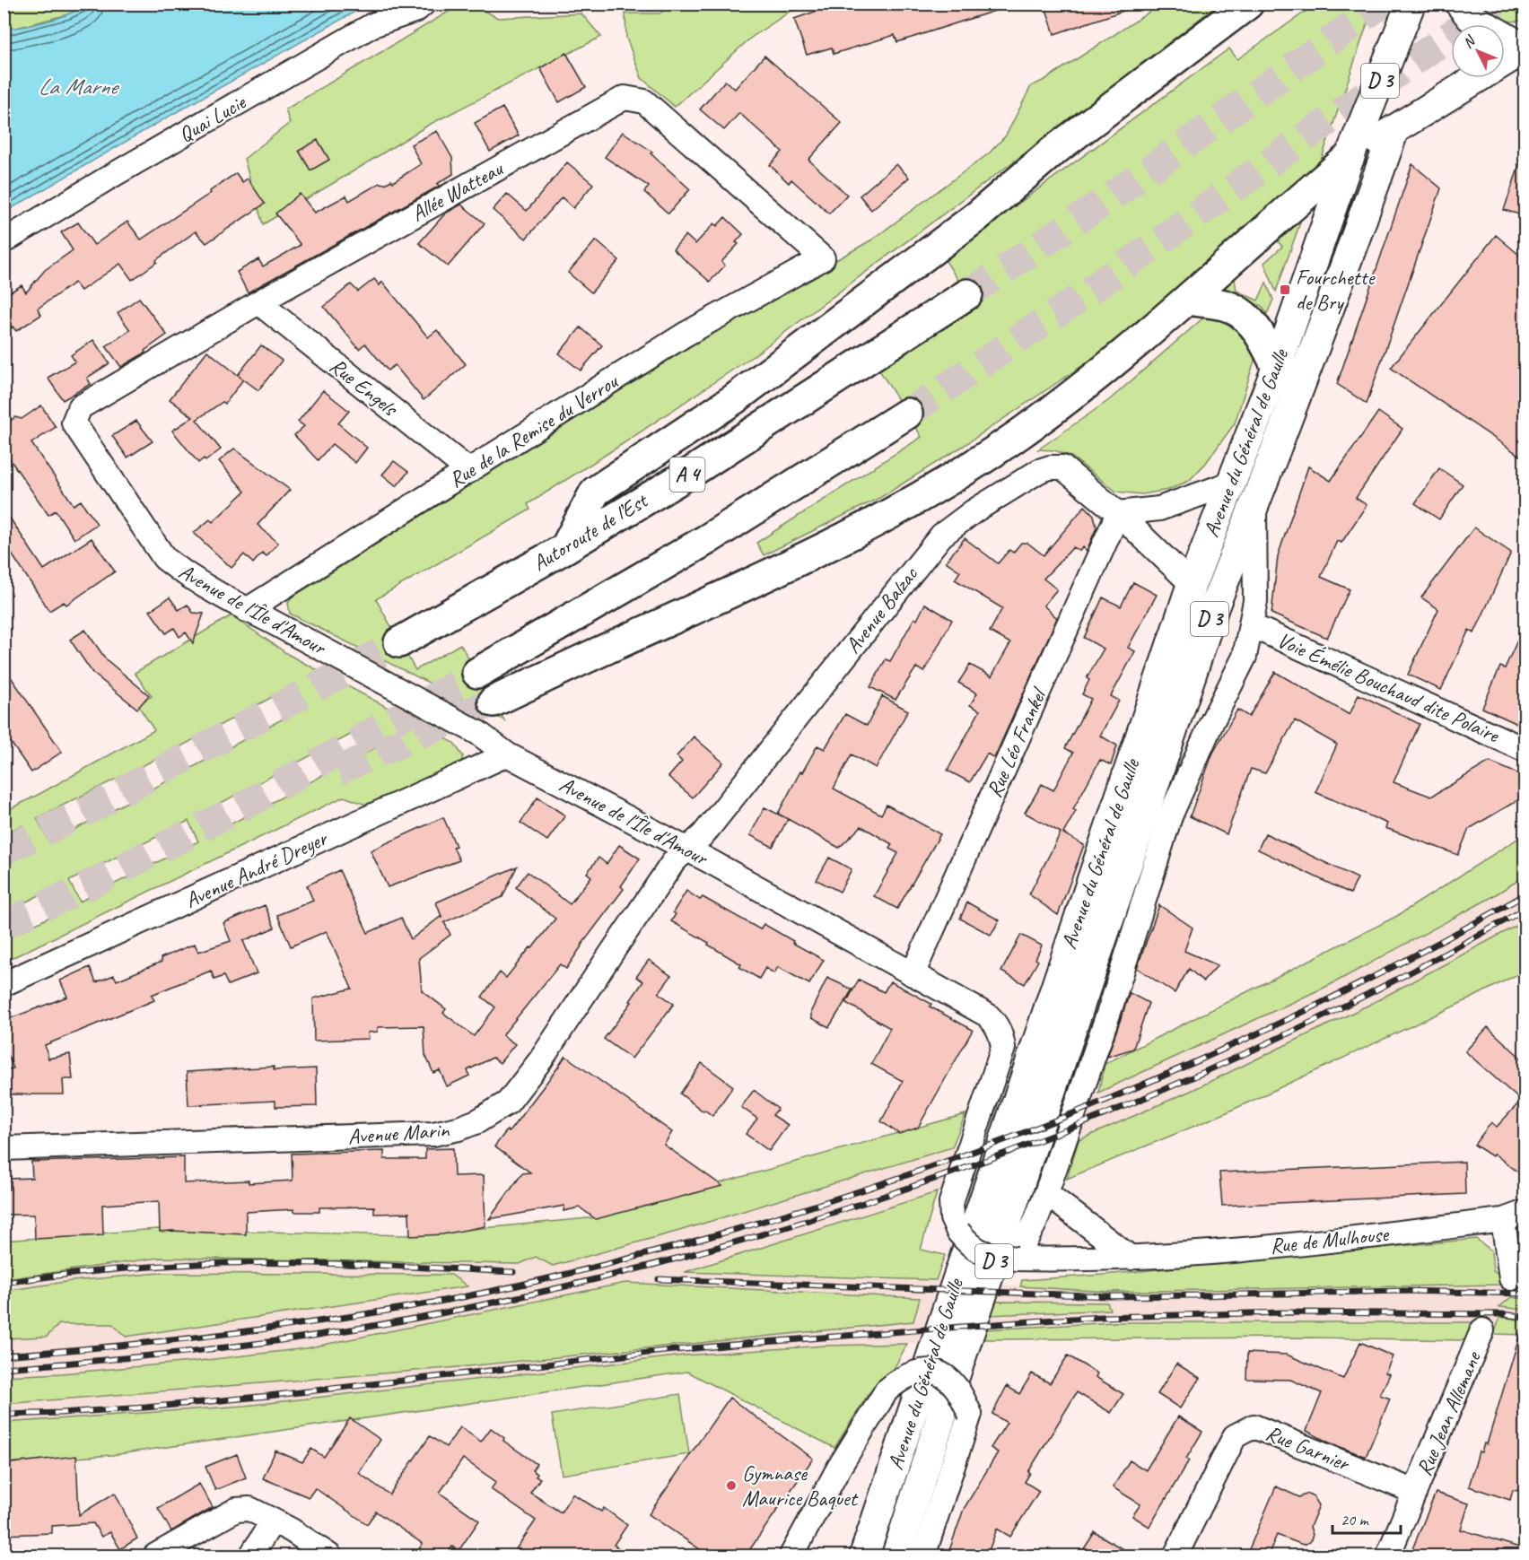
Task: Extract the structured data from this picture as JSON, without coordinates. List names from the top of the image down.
{
  "streets": {
    "highway": ["A 4", "Autoroute de l’Est"],
    "main road": ["D 3", "Avenue du Général de Gaulle"],
    "street": [
      "Quai Lucie",
      "Allée Watteau",
      "Rue Engels",
      "Rue de la Remise du Verrou",
      "Avenue de l'Île d'Amour",
      "Avenue Balzac",
      "Voie Émélie Bouchaud dite Polaire",
      "Rue Léo Frankel",
      "Avenue André Dreyer",
      "Avenue Marin",
      "Rue de Mulhouse",
      "Rue Jean Allemane",
      "Rue Garnier"
    ]
  },
  "crossings": [
    ["D 3", "Avenue du Général de Gaulle"],
    ["Allée Watteau", "Rue Engels"],
    ["Allée Watteau", "Rue de la Remise du Verrou"],
    ["Allée Watteau", "Avenue de l'Île d'Amour"],
    ["Rue Engels", "Rue de la Remise du Verrou"],
    ["Rue de la Remise du Verrou", "Avenue de l'Île d'Amour"],
    ["Avenue du Général de Gaulle", "Avenue de l'Île d'Amour"],
    ["Avenue du Général de Gaulle", "Avenue Balzac"],
    ["Avenue du Général de Gaulle", "Voie Émélie Bouchaud dite Polaire"],
    ["Avenue du Général de Gaulle", "Rue de Mulhouse"],
    ["Avenue de l'Île d'Amour", "Avenue Balzac"],
    ["Avenue de l'Île d'Amour", "Rue Léo Frankel"],
    ["Avenue de l'Île d'Amour", "Avenue André Dreyer"],
    ["Avenue de l'Île d'Amour", "Avenue Marin"],
    ["Avenue de l'Île d'Amour", "Rue de Mulhouse"],
    ["Avenue Balzac", "Rue Léo Frankel"],
    ["Avenue Balzac", "Avenue Marin"],
    ["Rue Jean Allemane", "Rue Garnier"]
  ],
  "water": ["La Marne"],
  "places": {
    "transit": ["Fourchette de Bry"],
    "other": ["Gymnase Maurice Baquet"]
  },
  "scale_bar": "20 m",
  "north": "top left"
}
